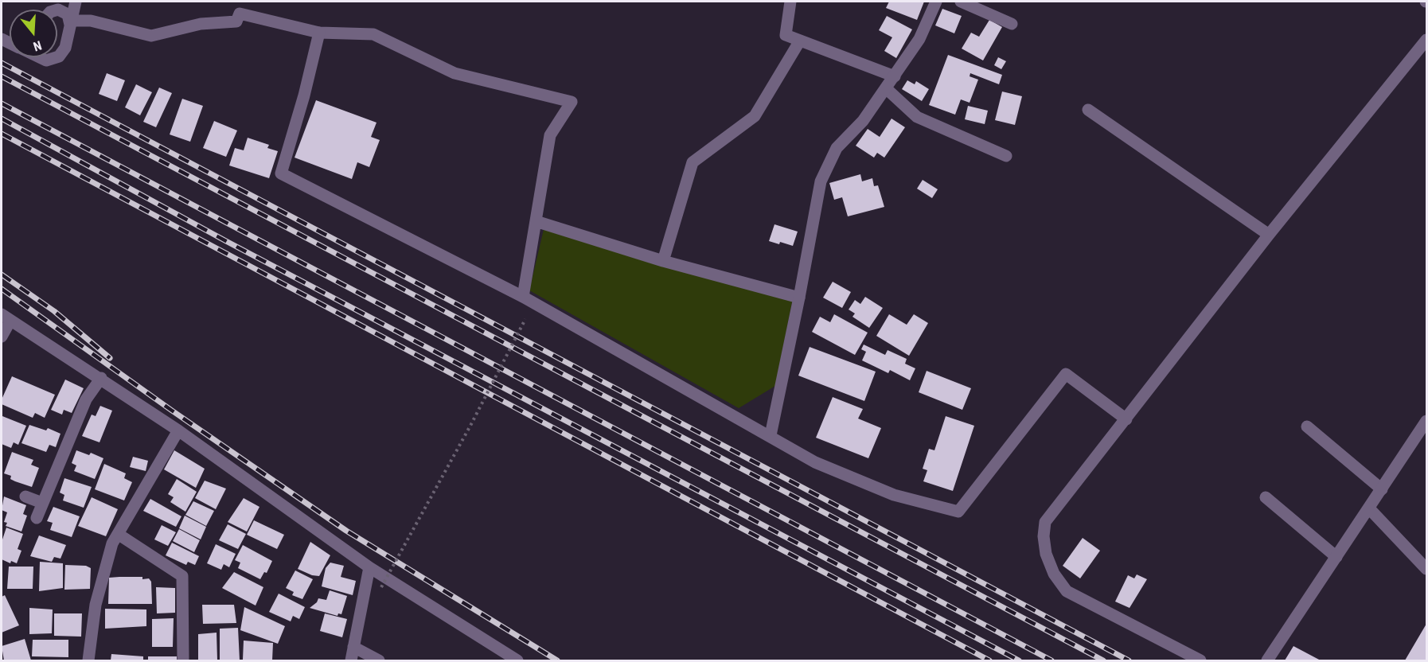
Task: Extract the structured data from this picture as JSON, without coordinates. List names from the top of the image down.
{
  "north": "bottom"
}
